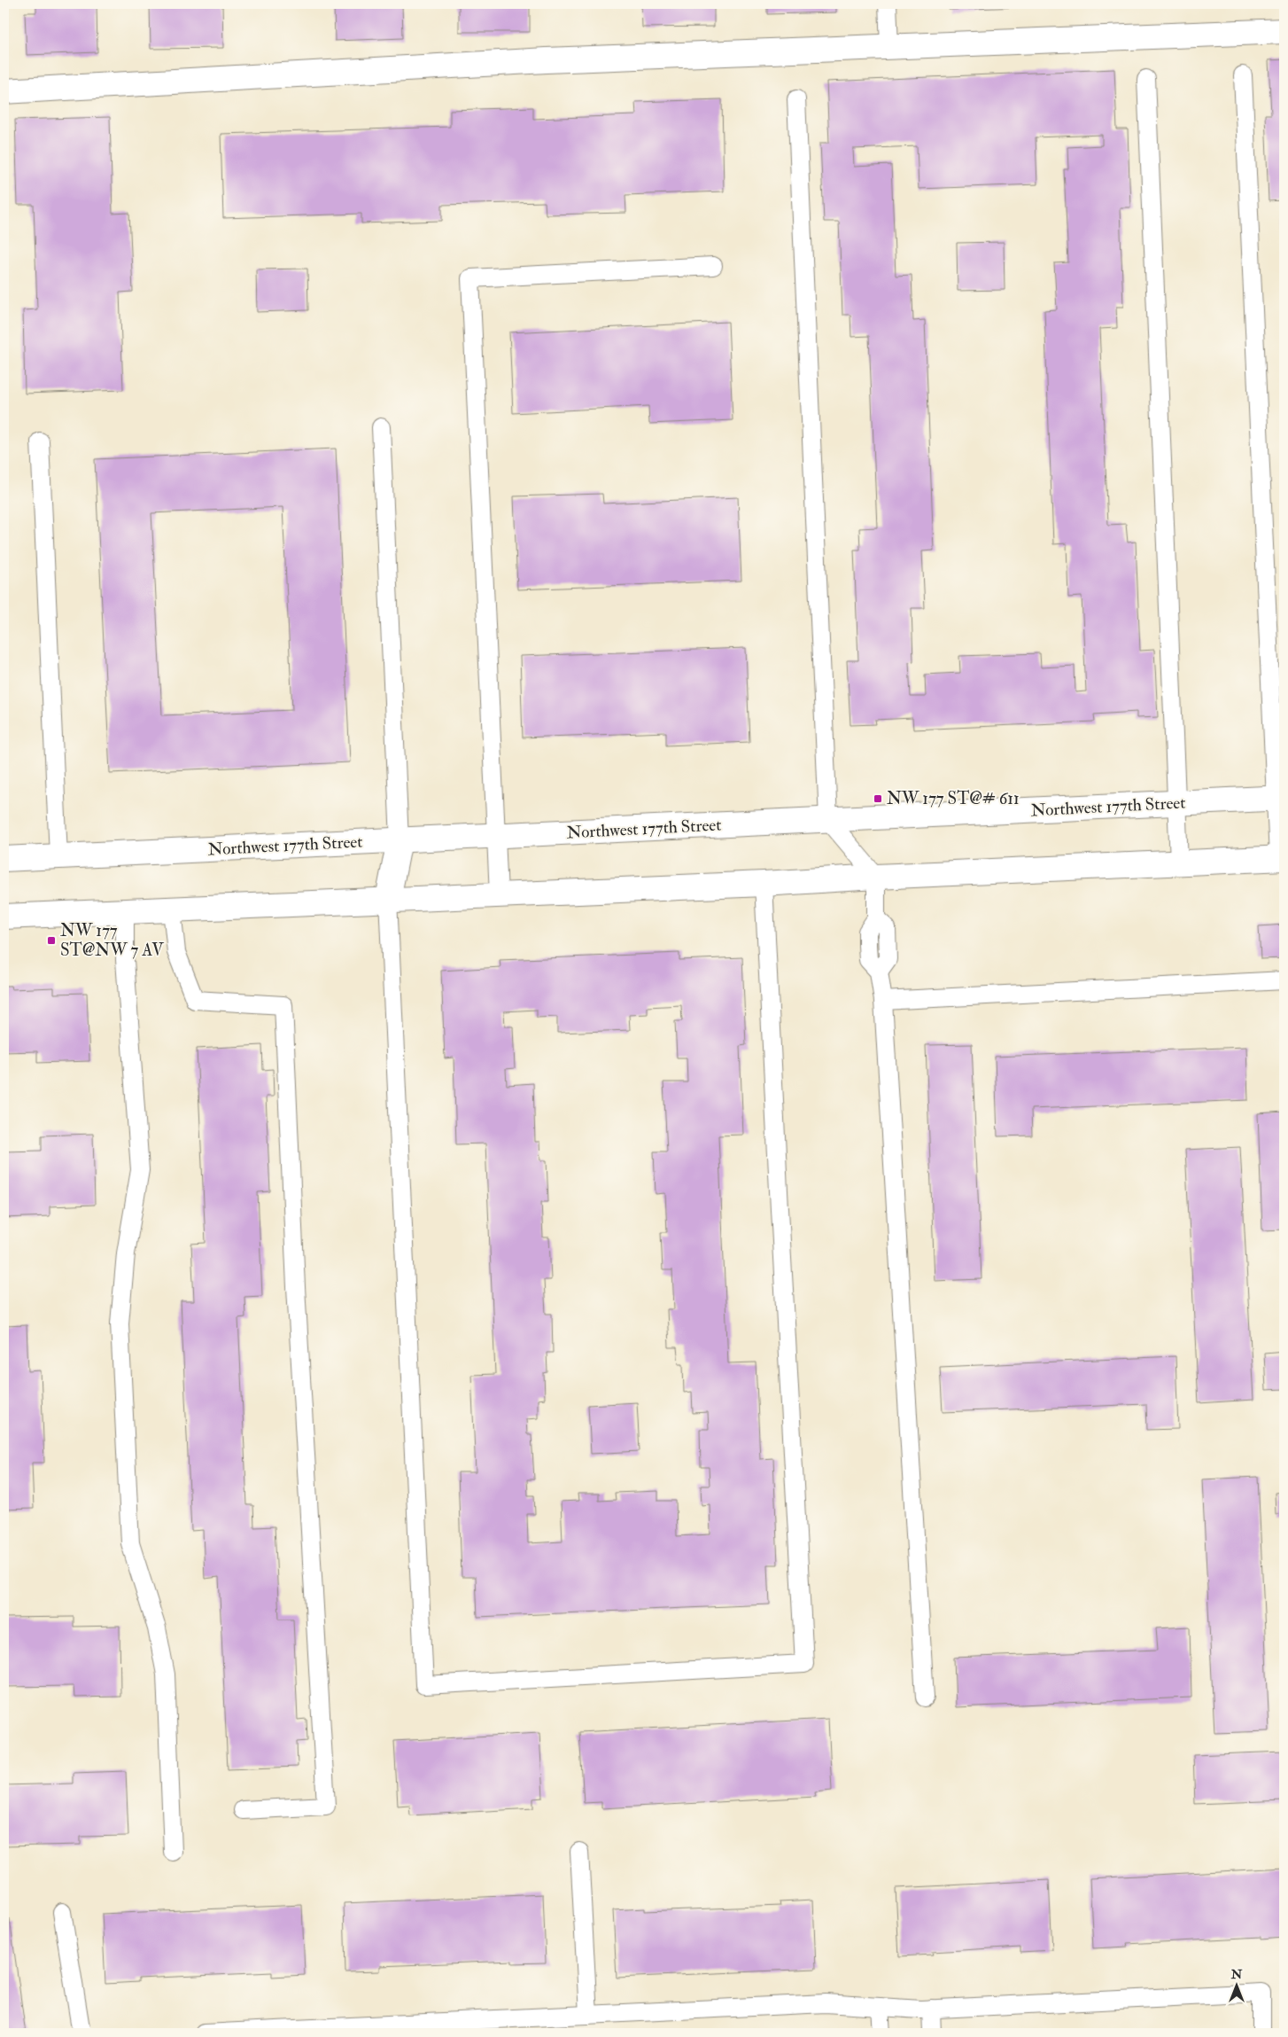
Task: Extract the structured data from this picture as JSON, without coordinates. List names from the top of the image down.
{
  "streets": {
    "street": ["Northwest 177th Street"]
  },
  "places": {
    "transit": ["NW 177 ST@# 611", "NW 177 ST@NW 7 AV"]
  },
  "north": "top"
}
